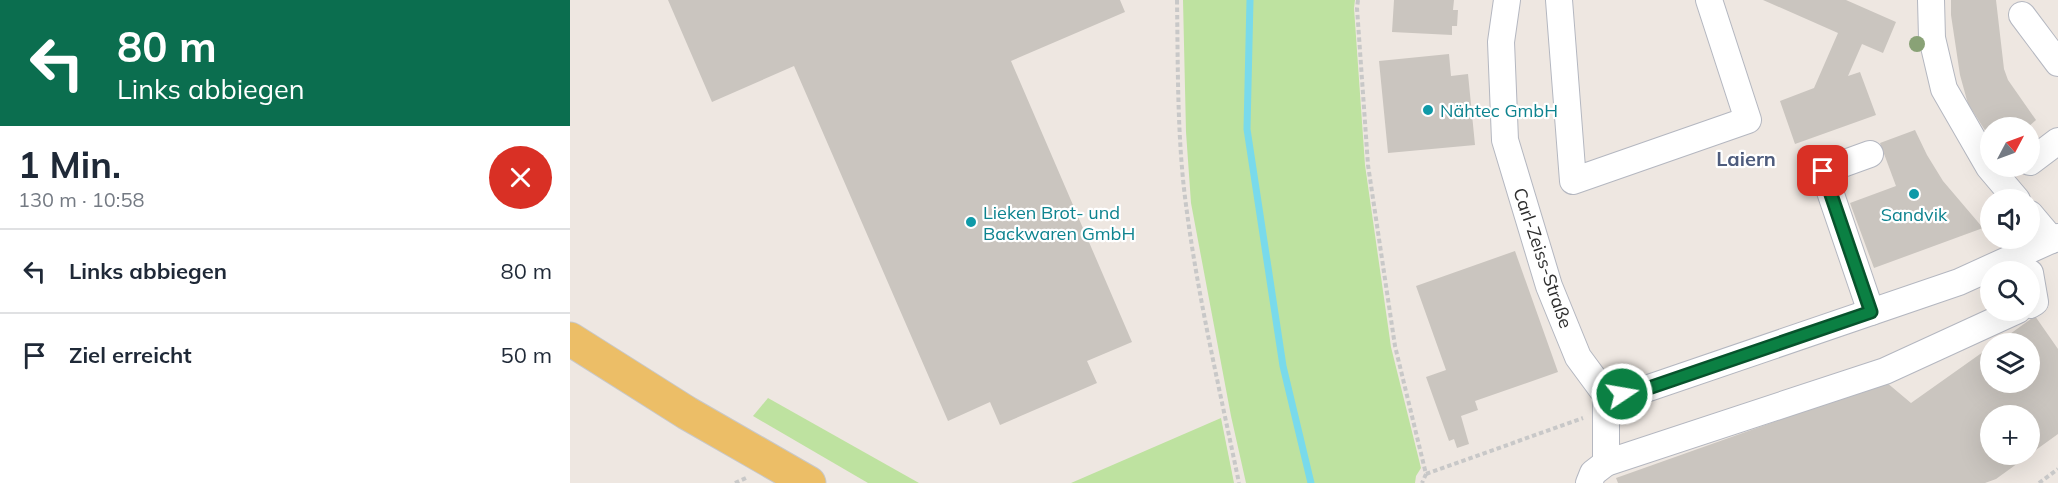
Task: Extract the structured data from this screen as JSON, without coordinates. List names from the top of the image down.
{
  "streets": {
    "street": ["Carl-Zeiss-Straße"]
  },
  "districts": ["Laiern"],
  "places": ["Nähtec GmbH", "Sandvik", "Lieken Brot- und Backwaren GmbH"],
  "north": "top right",
  "page": {
    "turn": ["80 m", "Links abbiegen"],
    "map_buttons": "+",
    "heading": ["1 Min.", "130 m · 10:58"],
    "list": [
      {
        "name": "Links abbiegen",
        "value": "80 m"
      },
      {
        "name": "Ziel erreicht",
        "value": "50 m"
      }
    ]
  }
}
